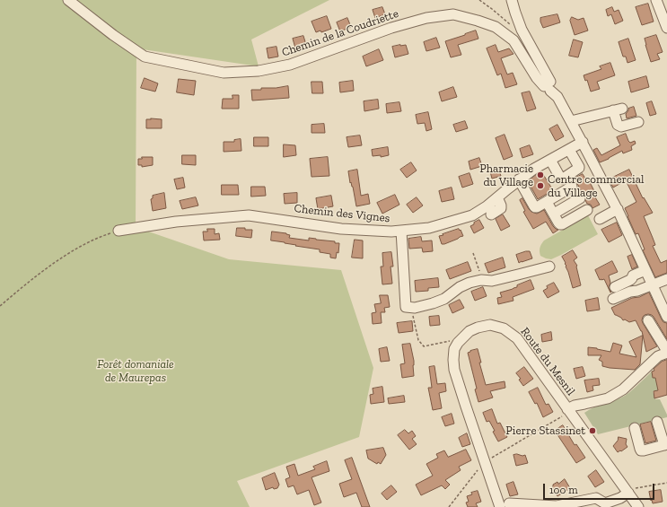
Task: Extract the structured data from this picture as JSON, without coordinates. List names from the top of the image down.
{
  "streets": {
    "street": ["Chemin de la Coudriette", "Chemin des Vignes", "Route du Mesnil"]
  },
  "parks": ["Forêt domaniale de Maurepas"],
  "places": ["Pharmacie du Village", "Centre commercial du Village", "Pierre Stassinet"],
  "scale_bar": "100 m"
}
